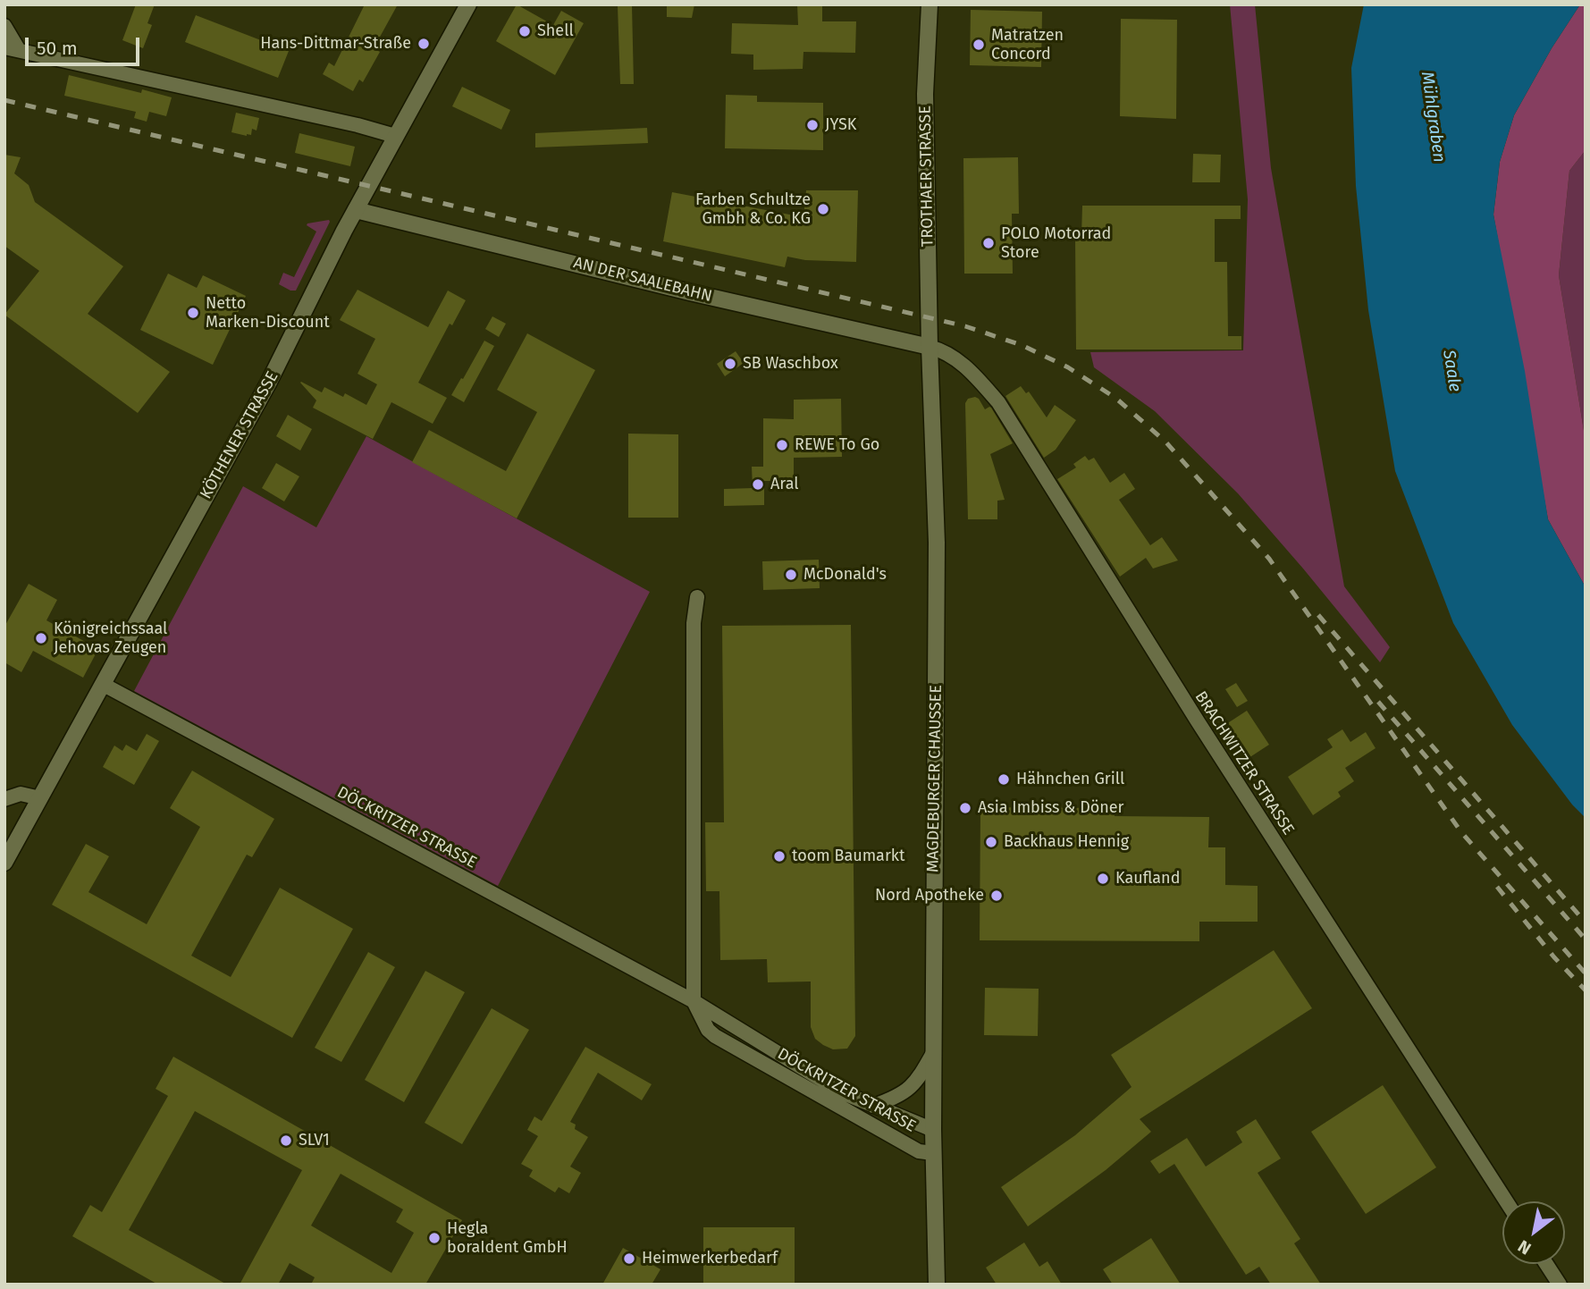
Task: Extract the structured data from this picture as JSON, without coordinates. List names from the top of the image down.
{
  "streets": {
    "main road": [
      "TROTHAER STRASSE",
      "AN DER SAALEBAHN",
      "KÖTHENER STRASSE",
      "MAGDEBURGER CHAUSSEE"
    ],
    "street": ["BRACHWITZER STRASSE", "DÖCKRITZER STRASSE"]
  },
  "crossings": [
    ["TROTHAER STRASSE", "AN DER SAALEBAHN"],
    ["TROTHAER STRASSE", "BRACHWITZER STRASSE"],
    ["TROTHAER STRASSE", "MAGDEBURGER CHAUSSEE"],
    ["AN DER SAALEBAHN", "KÖTHENER STRASSE"],
    ["AN DER SAALEBAHN", "BRACHWITZER STRASSE"],
    ["AN DER SAALEBAHN", "MAGDEBURGER CHAUSSEE"],
    ["KÖTHENER STRASSE", "DÖCKRITZER STRASSE"],
    ["BRACHWITZER STRASSE", "MAGDEBURGER CHAUSSEE"],
    ["MAGDEBURGER CHAUSSEE", "DÖCKRITZER STRASSE"]
  ],
  "water": ["Mühlgraben", "Saale"],
  "places": [
    "Shell",
    "Hans-Dittmar-Straße",
    "Matratzen Concord",
    "JYSK",
    "Farben Schultze Gmbh & Co. KG",
    "POLO Motorrad Store",
    "Netto Marken-Discount",
    "SB Waschbox",
    "REWE To Go",
    "Aral",
    "McDonald's",
    "Königreichssaal Jehovas Zeugen",
    "Hähnchen Grill",
    "Asia Imbiss & Döner",
    "Backhaus Hennig",
    "toom Baumarkt",
    "Kaufland",
    "Nord Apotheke",
    "SLV1",
    "Hegla boraIdent GmbH",
    "Heimwerkerbedarf"
  ],
  "scale_bar": "50 m",
  "north": "bottom left"
}
